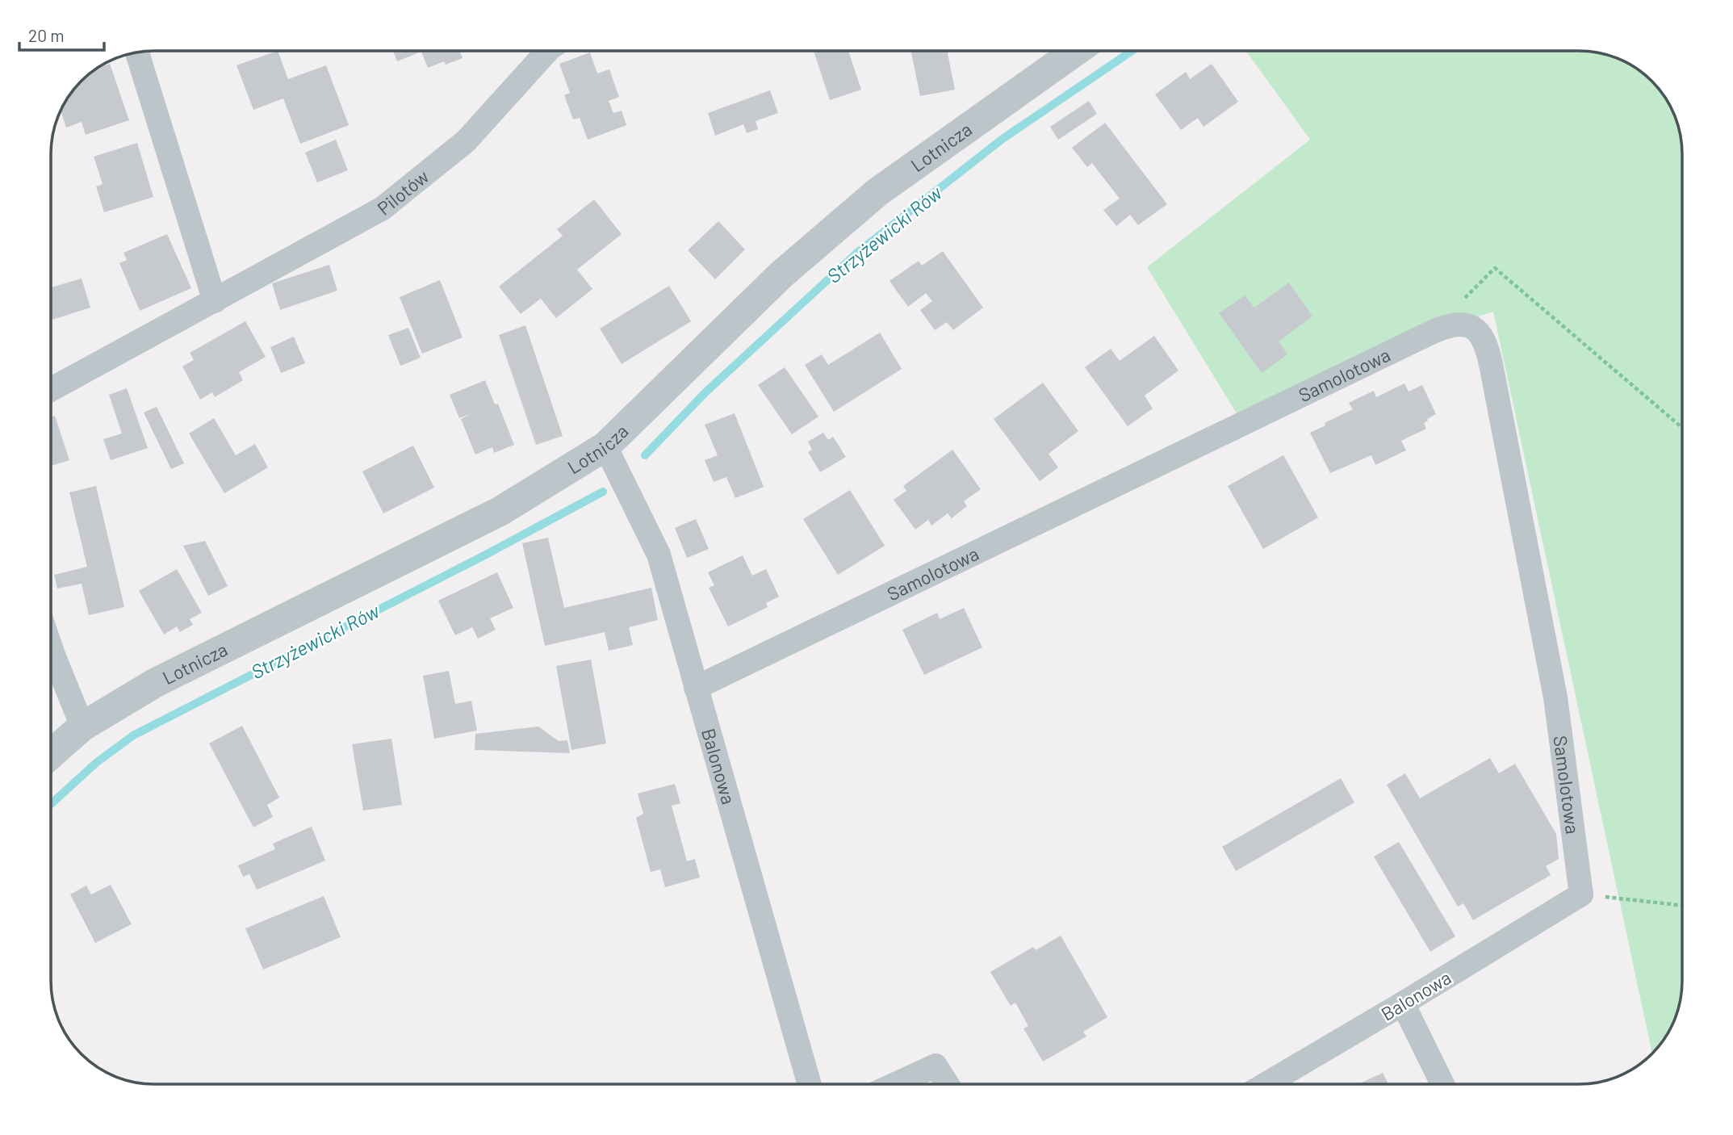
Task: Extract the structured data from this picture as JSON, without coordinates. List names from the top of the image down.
{
  "streets": {
    "street": [
      "Lotnicza",
      "Pilotów",
      "Samolotowa",
      "Balonowa"
    ]
  },
  "crossings": [
    ["Lotnicza", "Balonowa"],
    ["Samolotowa", "Balonowa"]
  ],
  "water": ["Strzyżewicki Rów"],
  "scale_bar": "20 m"
}
